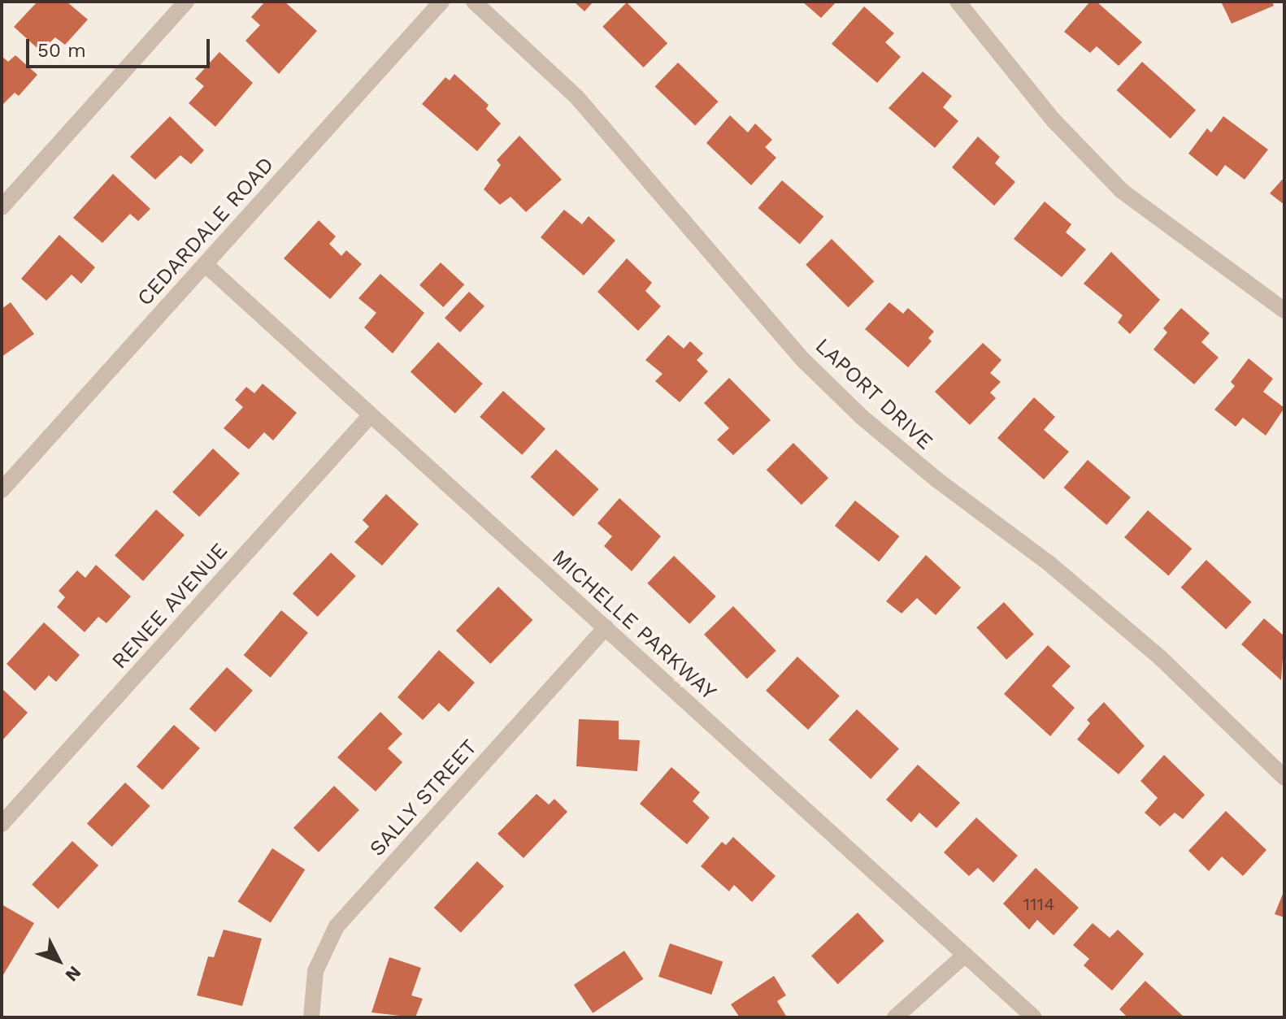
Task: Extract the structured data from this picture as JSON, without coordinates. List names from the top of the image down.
{
  "streets": {
    "street": [
      "CEDARDALE ROAD",
      "LAPORT DRIVE",
      "RENEE AVENUE",
      "MICHELLE PARKWAY",
      "SALLY STREET"
    ]
  },
  "crossings": [
    ["CEDARDALE ROAD", "MICHELLE PARKWAY"],
    ["RENEE AVENUE", "MICHELLE PARKWAY"],
    ["MICHELLE PARKWAY", "SALLY STREET"]
  ],
  "house_numbers": ["1114"],
  "scale_bar": "50 m",
  "north": "bottom right"
}
